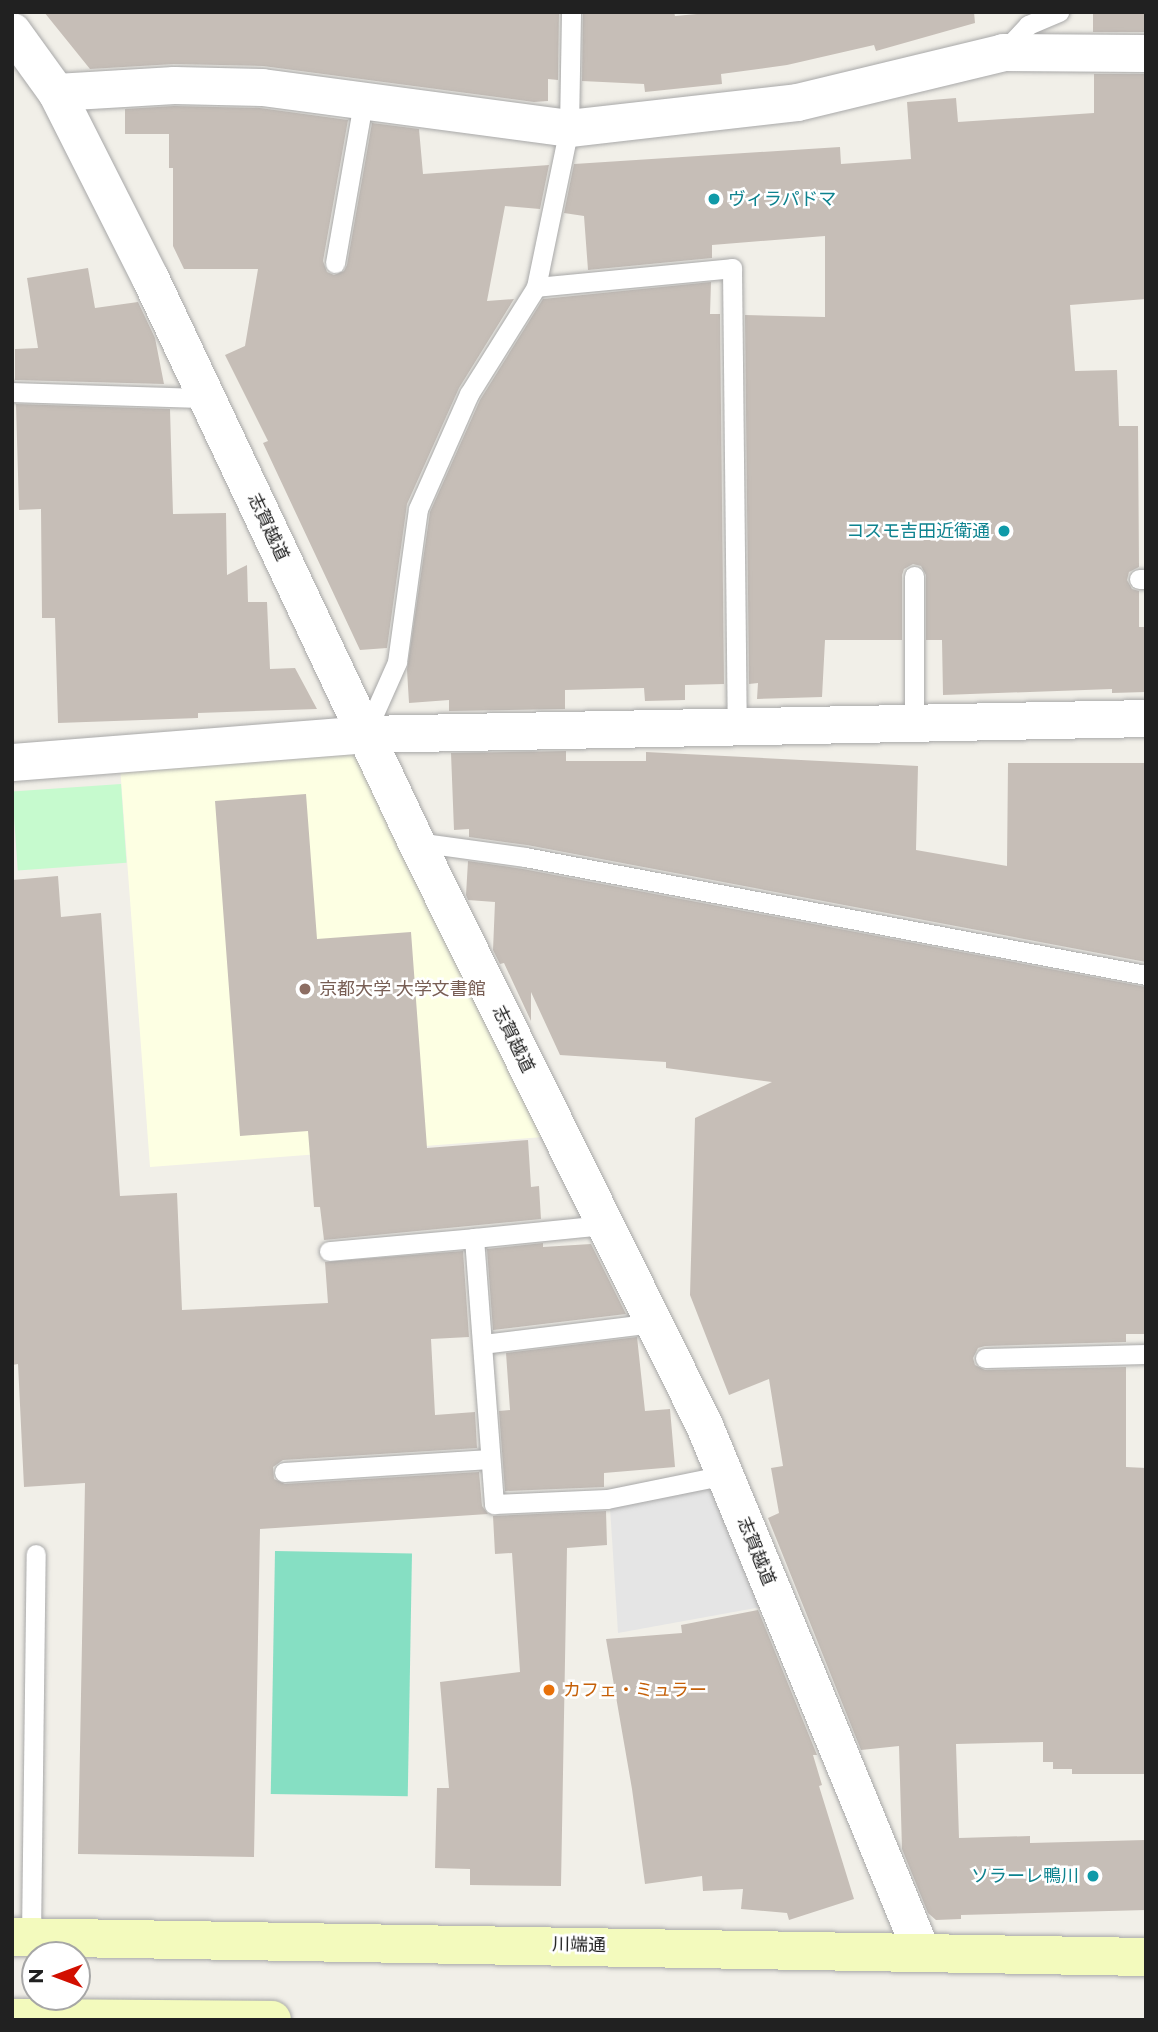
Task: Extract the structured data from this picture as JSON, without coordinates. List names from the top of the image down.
{
  "streets": {
    "street": ["志賀越道", "川端通"]
  },
  "crossings": [
    ["志賀越道", "川端通"]
  ],
  "places": [
    "ヴィラパドマ",
    "コスモ吉田近衛通",
    "京都大学 大学文書館",
    "カフェ・ミュラー",
    "ソラーレ鴨川"
  ],
  "north": "left"
}
